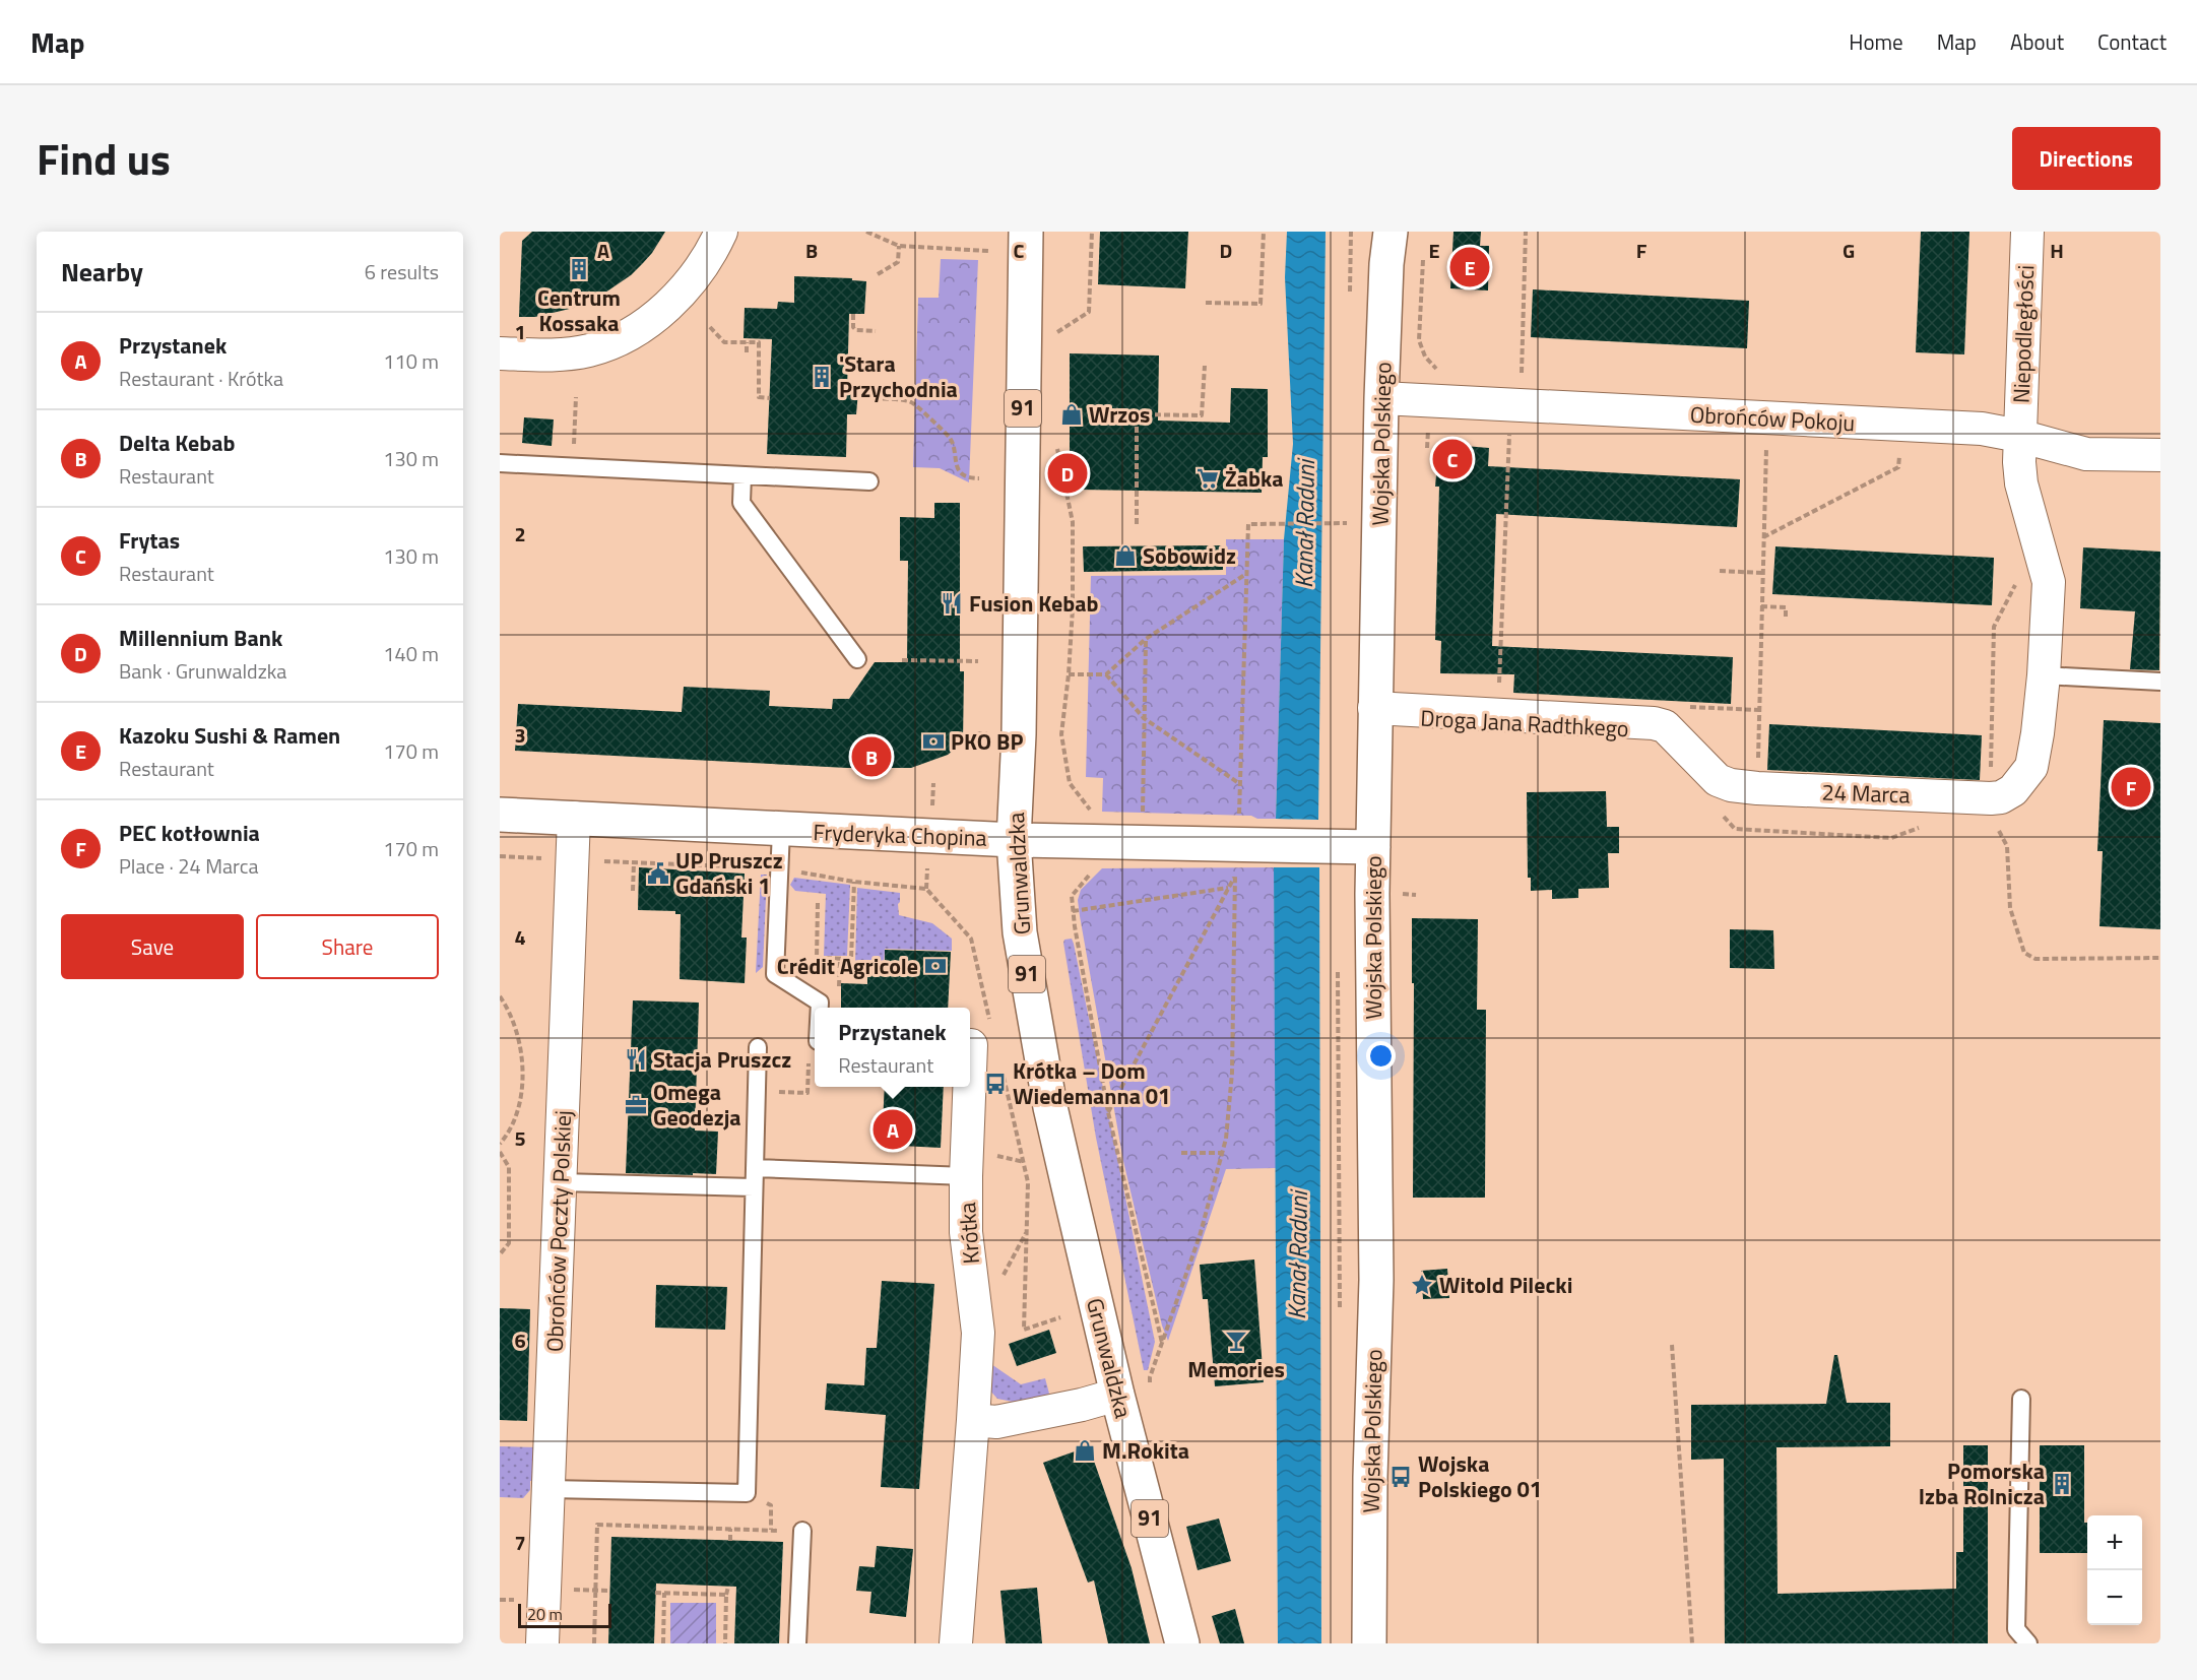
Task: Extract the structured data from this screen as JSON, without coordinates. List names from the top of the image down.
{
  "streets": {
    "main road": [
      "91",
      "Wojska Polskiego",
      "Fryderyka Chopina",
      "Grunwaldzka"
    ],
    "street": [
      "Niepodległości",
      "Obrońców Pokoju",
      "24 Marca",
      "Obrońców Poczty Polskiej",
      "Krótka"
    ]
  },
  "crossings": [
    ["Niepodległości", "Obrońców Pokoju"],
    ["Niepodległości", "24 Marca"],
    ["Obrońców Pokoju", "Wojska Polskiego"],
    ["Obrońców Pokoju", "24 Marca"],
    ["Wojska Polskiego", "24 Marca"],
    ["Wojska Polskiego", "Fryderyka Chopina"],
    ["Fryderyka Chopina", "Grunwaldzka"],
    ["Fryderyka Chopina", "Obrońców Poczty Polskiej"]
  ],
  "water": ["Kanał Raduni"],
  "places": {
    "building": ["Centrum Kossaka", "'Stara Przychodnia", "Pomorska Izba Rolnicza"],
    "shop": ["Wrzos", "Sobowidz", "M.Rokita"],
    "supermarket": ["Żabka"],
    "restaurant": ["Fusion Kebab", "Stacja Pruszcz"],
    "bank": ["PKO BP", "Crédit Agricole"],
    "public building": ["UP Pruszcz Gdański 1"],
    "bus stop": ["Krótka – Dom Wiedemanna 01", "Wojska Polskiego 01"],
    "office": ["Omega Geodezja"],
    "place": ["Witold Pilecki"],
    "bar": ["Memories"]
  },
  "scale_bar": "20 m",
  "page": {
    "header": "Map",
    "nav": [
      "Home",
      "Map",
      "About",
      "Contact"
    ],
    "title": "Find us",
    "buttons": [
      "Directions",
      ["Save", "Share"]
    ],
    "heading": ["Nearby", "6 results"],
    "pins": [
      "E",
      "C",
      "D",
      "B",
      "F",
      "A"
    ],
    "list": [
      {
        "mark": "A",
        "name": "Przystanek",
        "note": "Restaurant · Krótka",
        "value": "110 m"
      },
      {
        "mark": "B",
        "name": "Delta Kebab",
        "note": "Restaurant",
        "value": "130 m"
      },
      {
        "mark": "C",
        "name": "Frytas",
        "note": "Restaurant",
        "value": "130 m"
      },
      {
        "mark": "D",
        "name": "Millennium Bank",
        "note": "Bank · Grunwaldzka",
        "value": "140 m"
      },
      {
        "mark": "E",
        "name": "Kazoku Sushi & Ramen",
        "note": "Restaurant",
        "value": "170 m"
      },
      {
        "mark": "F",
        "name": "PEC kotłownia",
        "note": "Place · 24 Marca",
        "value": "170 m"
      }
    ],
    "popup": ["Przystanek", "Restaurant"],
    "map_buttons": ["+", "−"],
    "scale": "20 m"
  },
  "grid": {
    "columns": [
      "A",
      "B",
      "C",
      "D",
      "E",
      "F",
      "G",
      "H"
    ],
    "rows": [
      "1",
      "2",
      "3",
      "4",
      "5",
      "6",
      "7"
    ]
  }
}
